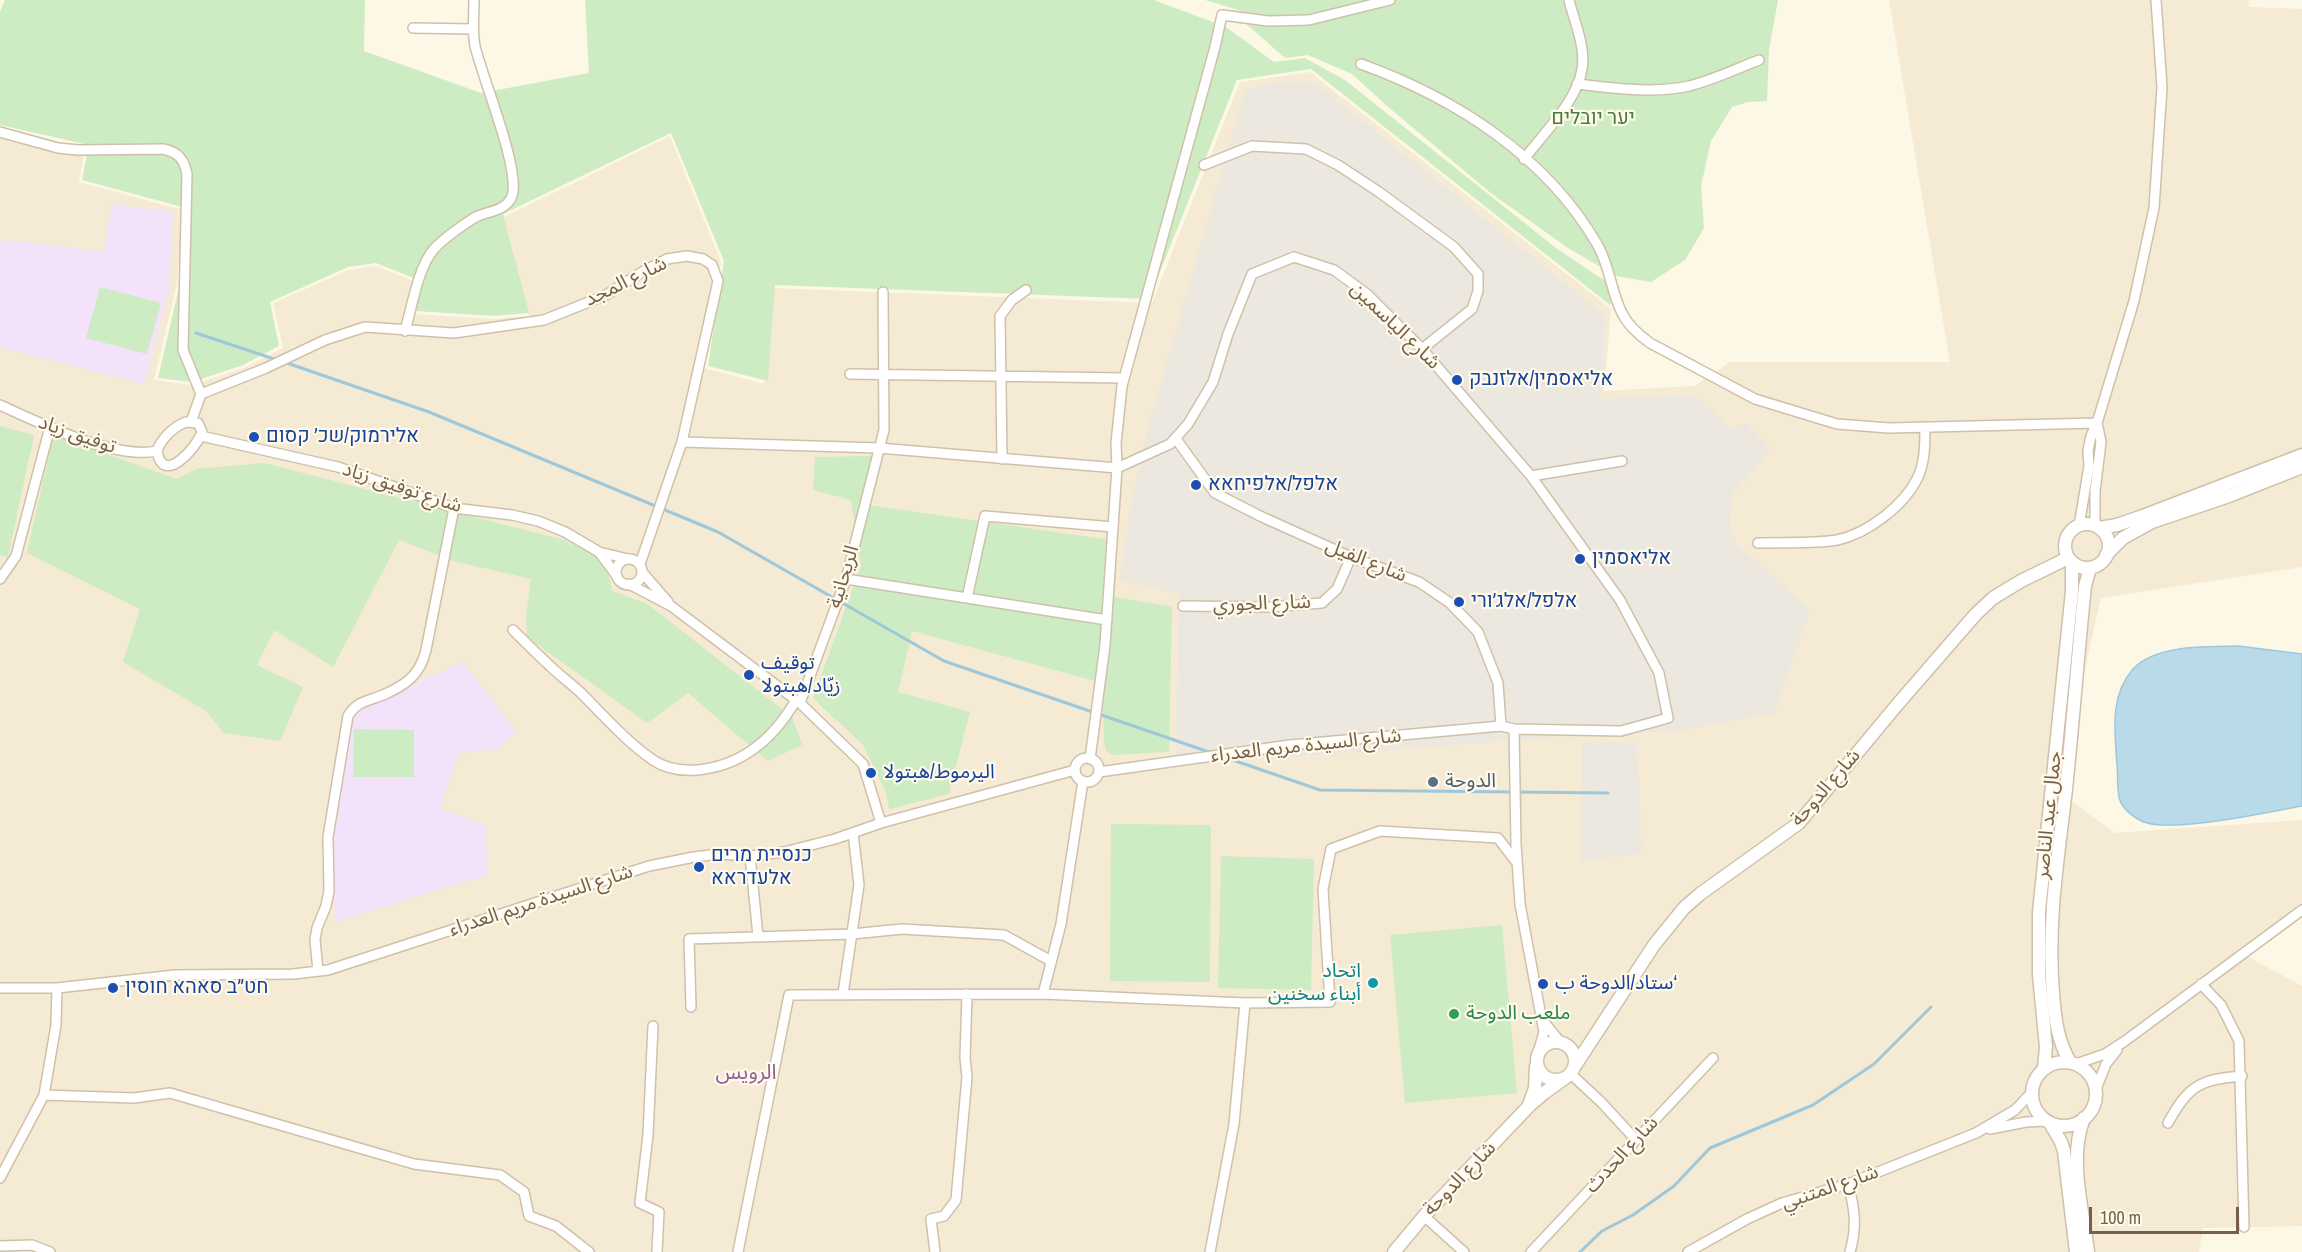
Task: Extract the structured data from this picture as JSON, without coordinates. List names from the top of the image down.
{
  "streets": {
    "street": [
      "شارع المجد",
      "شارع الياسمين",
      "توفيق زياد",
      "شارع توفيق زياد",
      "شارع الفيل",
      "الريحانية",
      "شارع الجوري",
      "شارع السيدة مريم العدراء",
      "شارع الدوحة",
      "جمال عبد الناصر",
      "شارع الحدث",
      "شارع المتنبي"
    ]
  },
  "crossings": [
    ["شارع الياسمين", "شارع الفيل"],
    ["شارع الياسمين", "شارع السيدة مريم العدراء"],
    ["شارع الفيل", "شارع الجوري"],
    ["شارع الفيل", "شارع السيدة مريم العدراء"],
    ["شارع الدوحة", "جمال عبد الناصر"]
  ],
  "districts": ["الرويس"],
  "parks": ["יער יובלים"],
  "places": [
    "אליאסמין/אלזנבק",
    "אלירמוק/שכ׳ קסום",
    "אלפל/אלפיחאא",
    "אליאסמין",
    "אלפל/אלג׳ורי",
    "توقيف زيّاد/هبتولا",
    "اليرموط/هبتولا",
    "الدوحة",
    "כנסיית מרים אלעדראא",
    "اتحاد أبناء سخنين",
    "ستاد/الدوحة ب‘",
    "חט״ב סאהא חוסין",
    "ملعب الدوحة"
  ],
  "scale_bar": "100 m"
}
